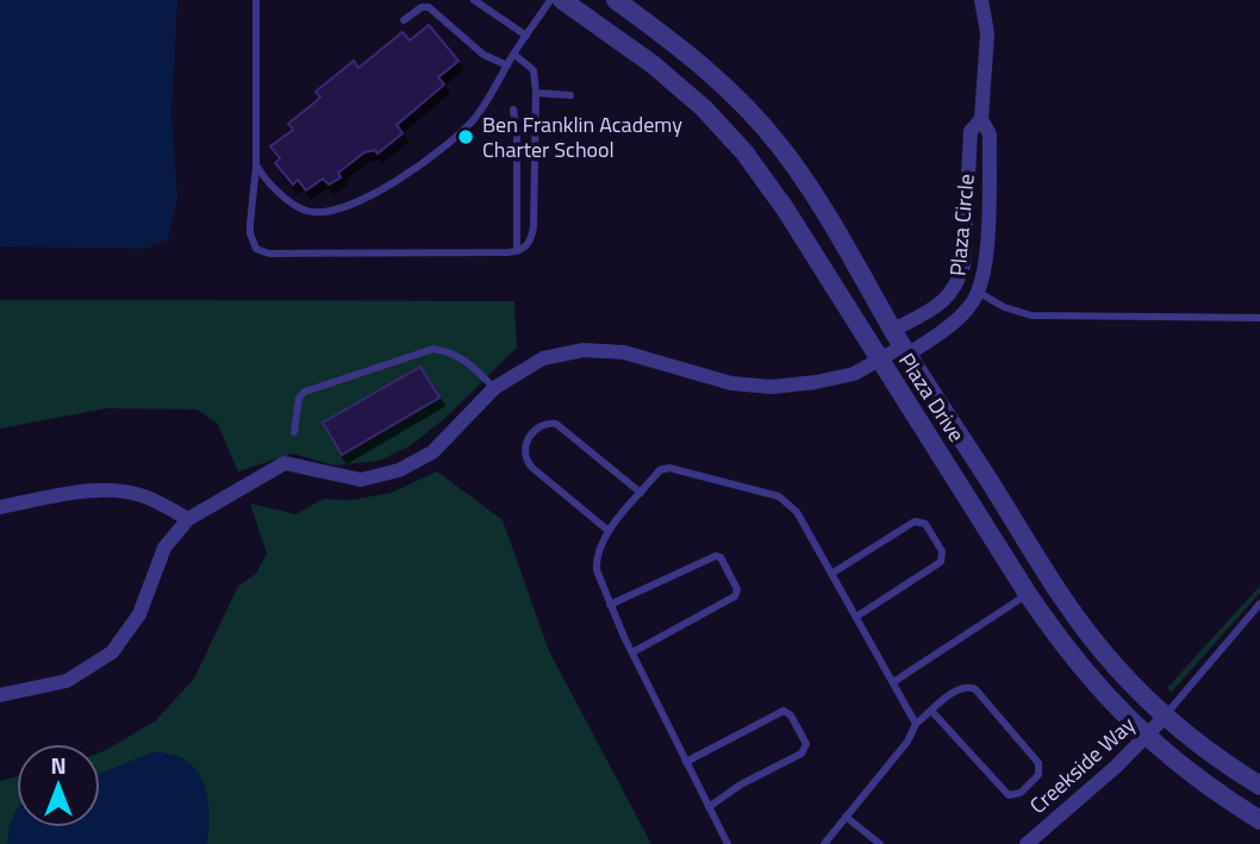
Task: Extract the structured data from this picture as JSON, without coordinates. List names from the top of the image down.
{
  "streets": {
    "street": ["Plaza Circle", "Plaza Drive", "Creekside Way"]
  },
  "crossings": [
    ["Plaza Circle", "Plaza Drive"],
    ["Plaza Drive", "Creekside Way"]
  ],
  "places": ["Ben Franklin Academy Charter School"],
  "north": "top"
}
